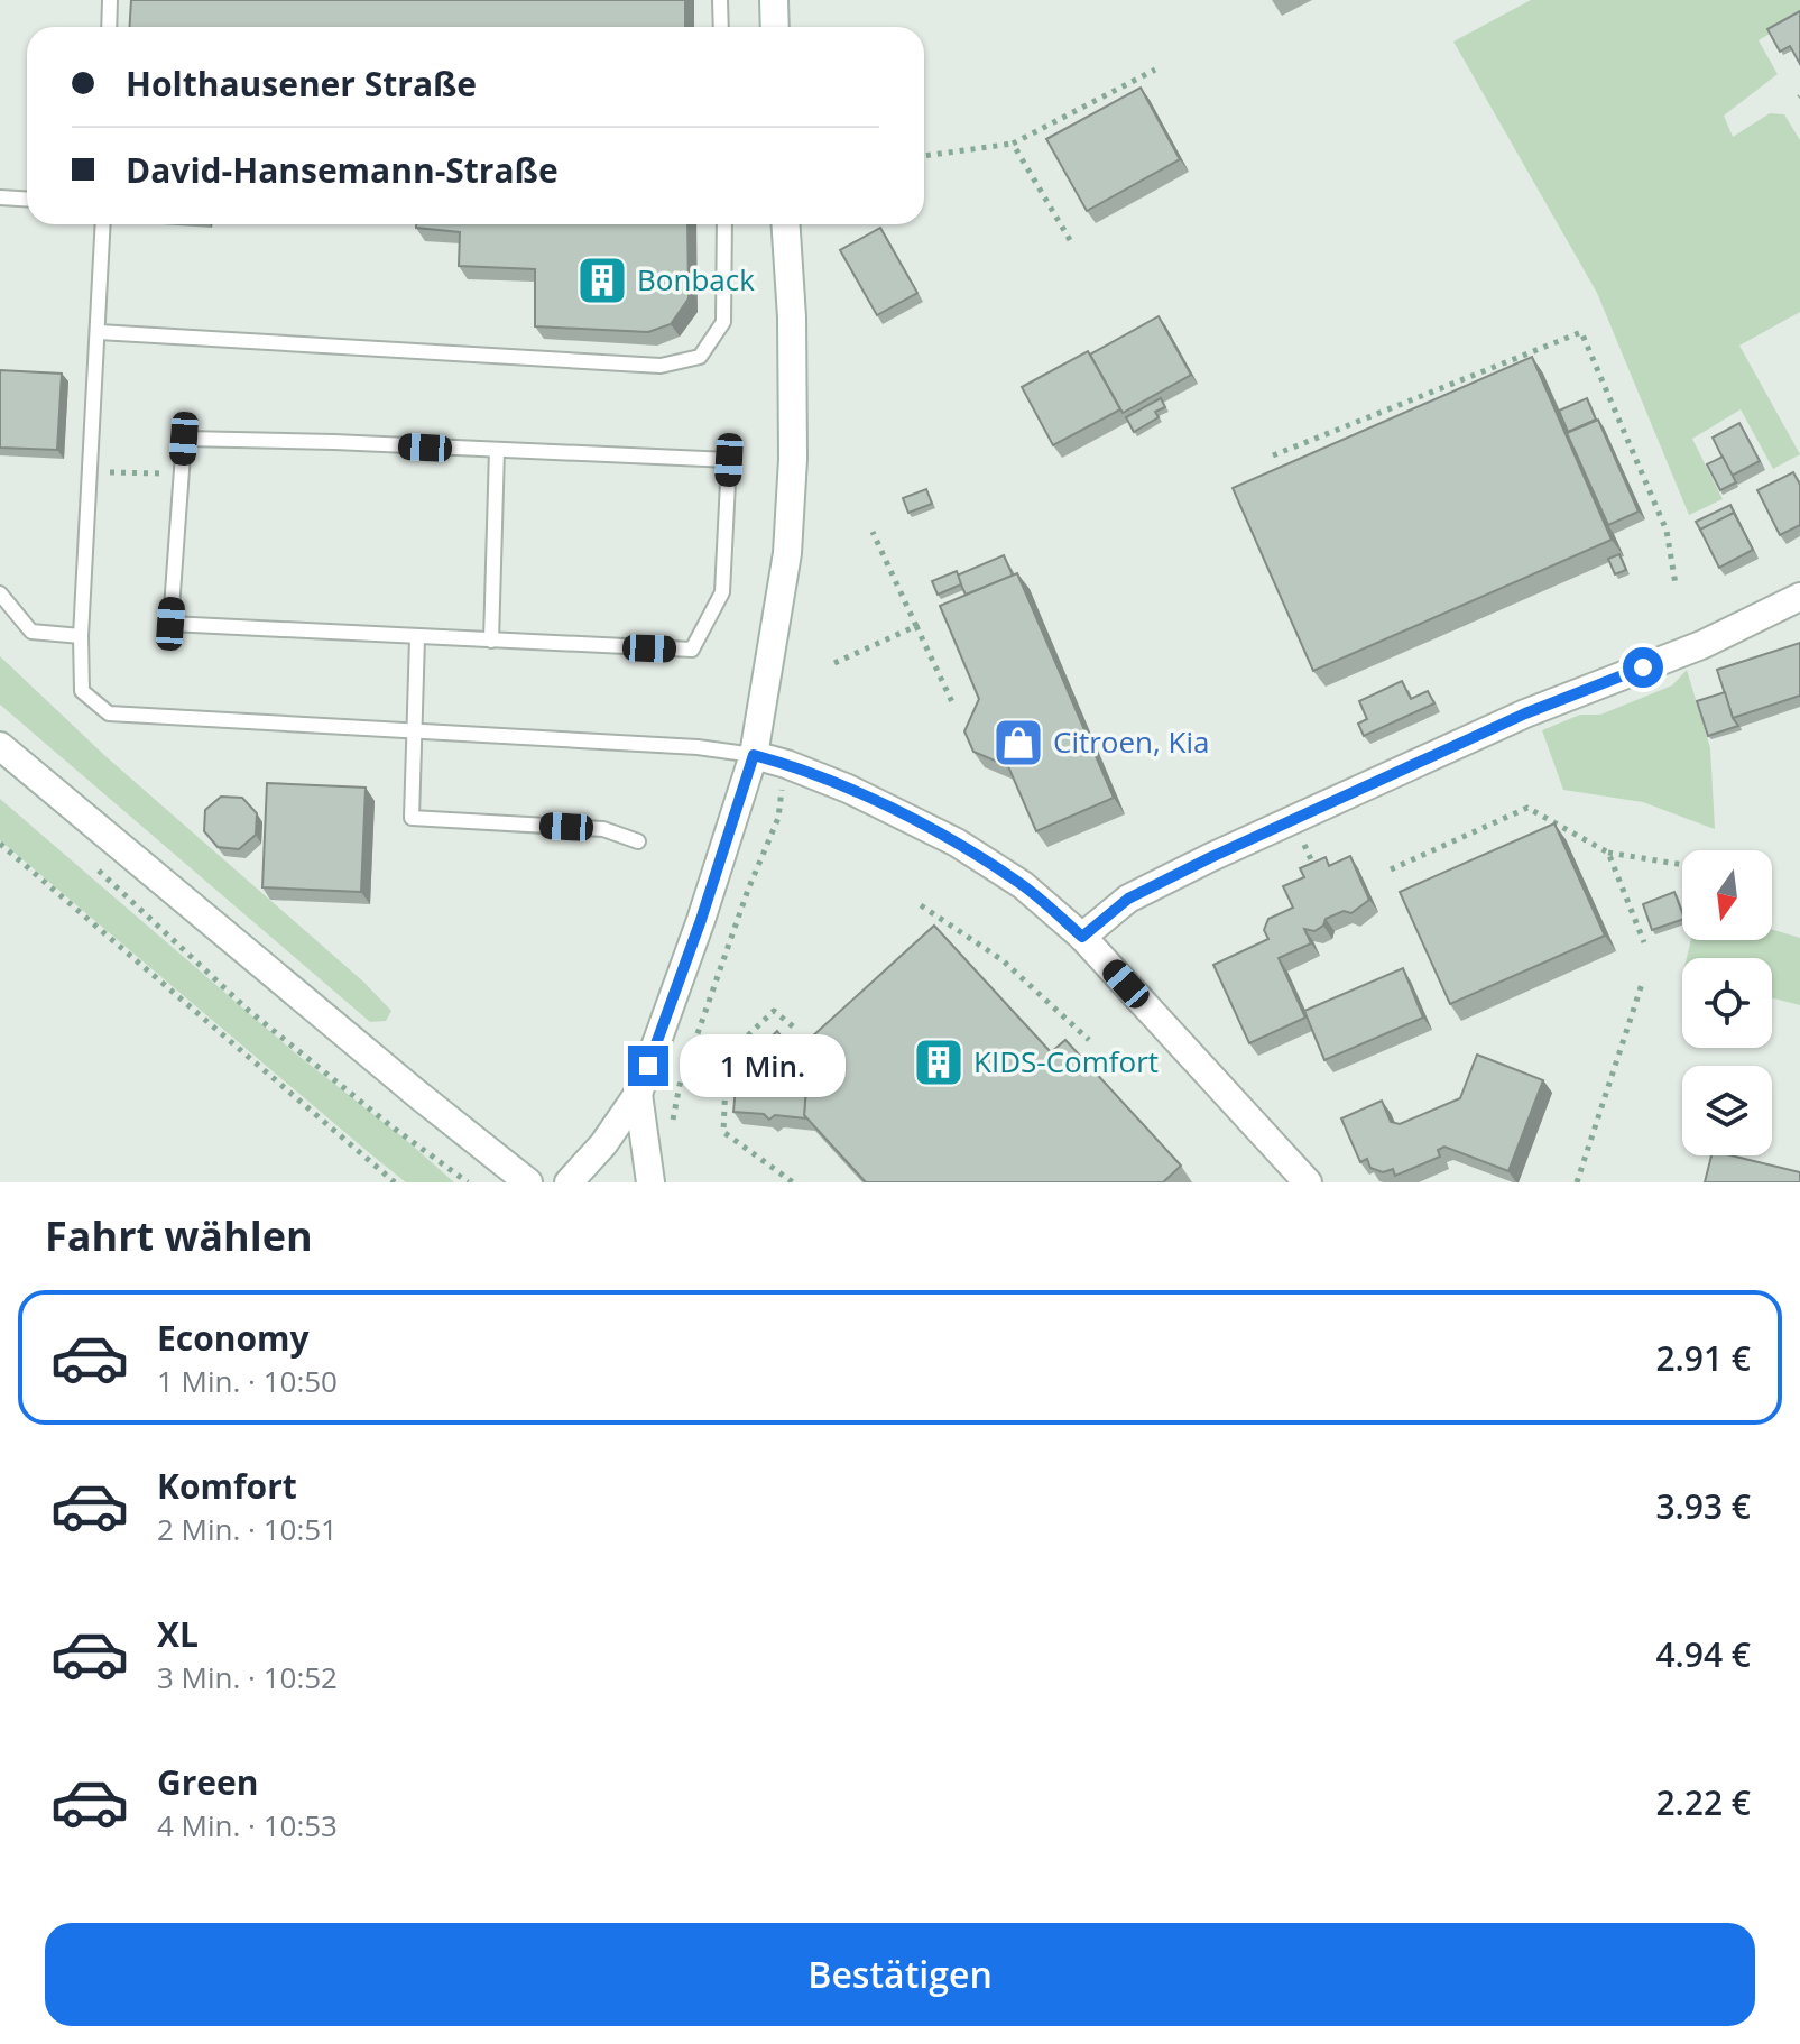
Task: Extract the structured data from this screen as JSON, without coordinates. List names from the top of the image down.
{
  "places": {
    "building": ["Bonback", "KIDS-Comfort"],
    "shop": ["Citroen, Kia"]
  },
  "north": "bottom",
  "page": {
    "banner": ["Holthausener Straße", "David-Hansemann-Straße"],
    "bubble": "1 Min.",
    "heading": "Fahrt wählen",
    "list": [
      {
        "name": "Economy",
        "note": "1 Min. · 10:50",
        "value": "2.91 €"
      },
      {
        "name": "Komfort",
        "note": "2 Min. · 10:51",
        "value": "3.93 €"
      },
      {
        "name": "XL",
        "note": "3 Min. · 10:52",
        "value": "4.94 €"
      },
      {
        "name": "Green",
        "note": "4 Min. · 10:53",
        "value": "2.22 €"
      }
    ],
    "buttons": "Bestätigen"
  }
}
